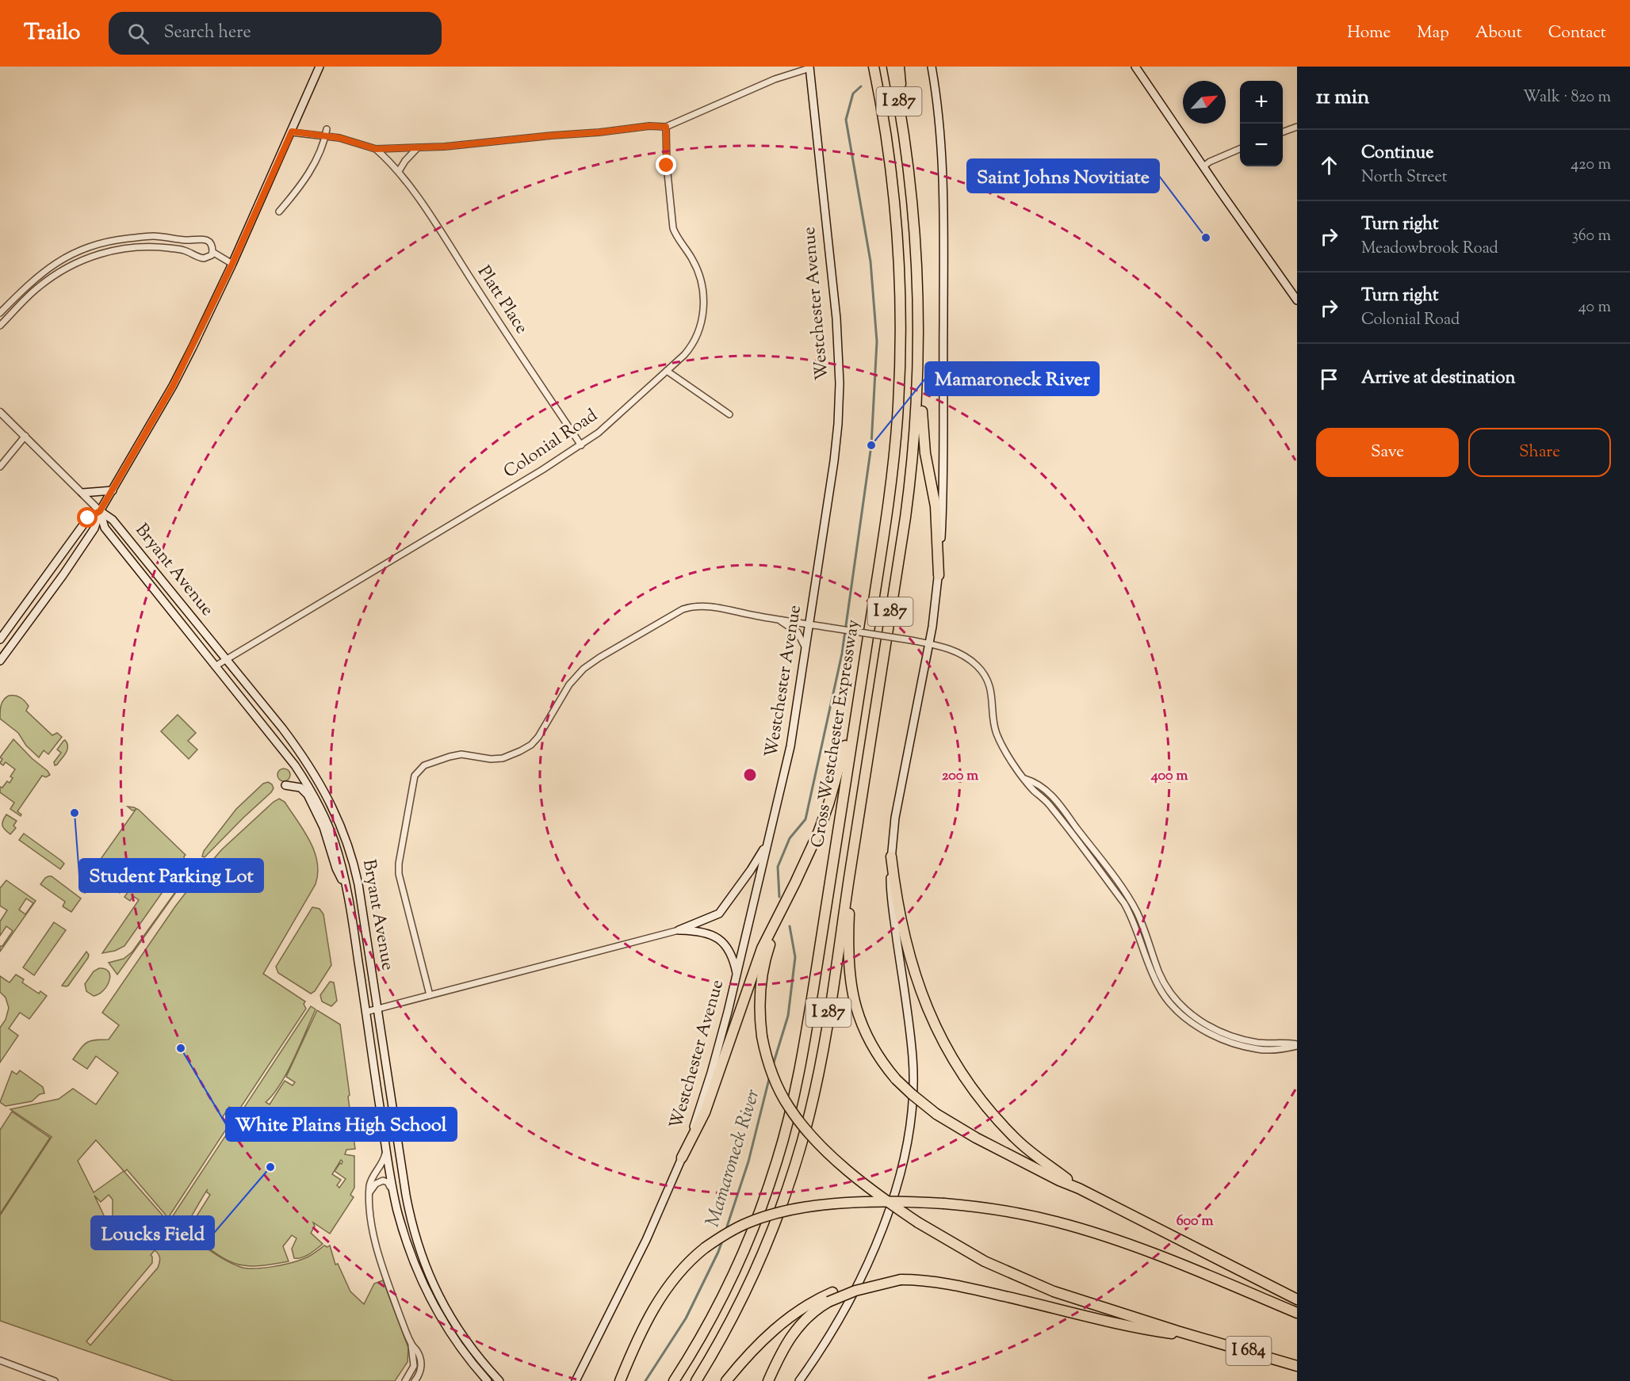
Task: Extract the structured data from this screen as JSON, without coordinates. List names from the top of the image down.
{
  "streets": {
    "highway": ["I 287", "Cross Westchester Expressway", "I 684"],
    "main road": ["Westchester Avenue", "Bryant Avenue"],
    "street": ["Platt Place", "Colonial Road"]
  },
  "crossings": [
    ["Platt Place", "Colonial Road"],
    ["Colonial Road", "Bryant Avenue"]
  ],
  "water": ["Mamaroneck River"],
  "places": [
    "Saint Johns Novitiate",
    "Mamaroneck River",
    "Student Parking Lot",
    "White Plains High School",
    "Loucks Field"
  ],
  "north": "top right",
  "page": {
    "header": "Trailo",
    "search": "Search here",
    "nav": [
      "Home",
      "Map",
      "About",
      "Contact"
    ],
    "heading": ["11 min", "Walk · 820 m"],
    "map_buttons": ["+", "−"],
    "list": [
      ["Continue", "North Street", "420 m"],
      ["Turn right", "Meadowbrook Road", "360 m"],
      ["Turn right", "Colonial Road", "40 m"],
      "Arrive at destination"
    ],
    "buttons": ["Save", "Share"]
  },
  "rings": ["200 m", "400 m", "600 m"]
}
